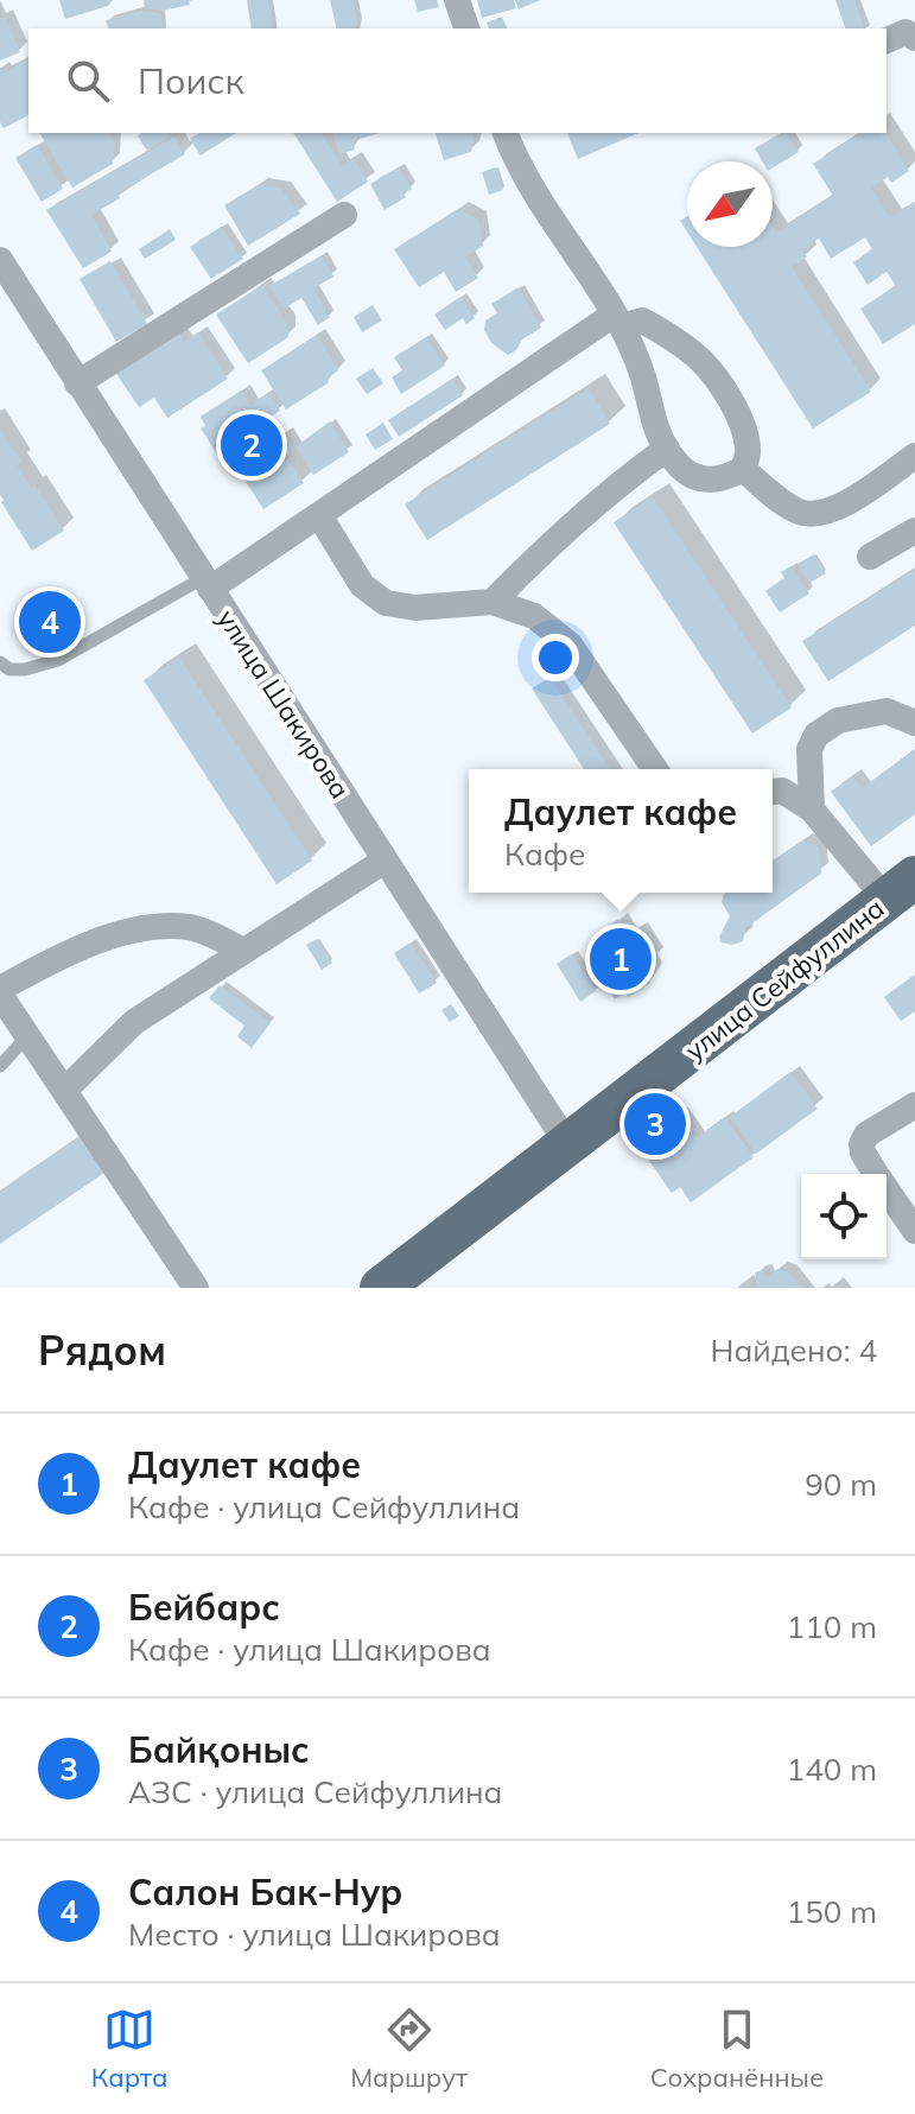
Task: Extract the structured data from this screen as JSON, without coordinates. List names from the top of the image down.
{
  "streets": {
    "main road": ["улица Сейфуллина"],
    "street": ["улица Шакирова"]
  },
  "crossings": [
    ["улица Шакирова", "улица Сейфуллина"]
  ],
  "north": "bottom left",
  "page": {
    "search": "Поиск",
    "pins": [
      "2",
      "4",
      "1",
      "3"
    ],
    "popup": ["Даулет кафе", "Кафе"],
    "heading": ["Рядом", "Найдено: 4"],
    "list": [
      {
        "mark": "1",
        "name": "Даулет кафе",
        "note": "Кафе · улица Сейфуллина",
        "value": "90 m"
      },
      {
        "mark": "2",
        "name": "Бейбарс",
        "note": "Кафе · улица Шакирова",
        "value": "110 m"
      },
      {
        "mark": "3",
        "name": "Байқоныс",
        "note": "АЗС · улица Сейфуллина",
        "value": "140 m"
      },
      {
        "mark": "4",
        "name": "Салон Бак-Нур",
        "note": "Место · улица Шакирова",
        "value": "150 m"
      }
    ],
    "nav": ["Карта", "Маршрут", "Сохранённые"]
  }
}
